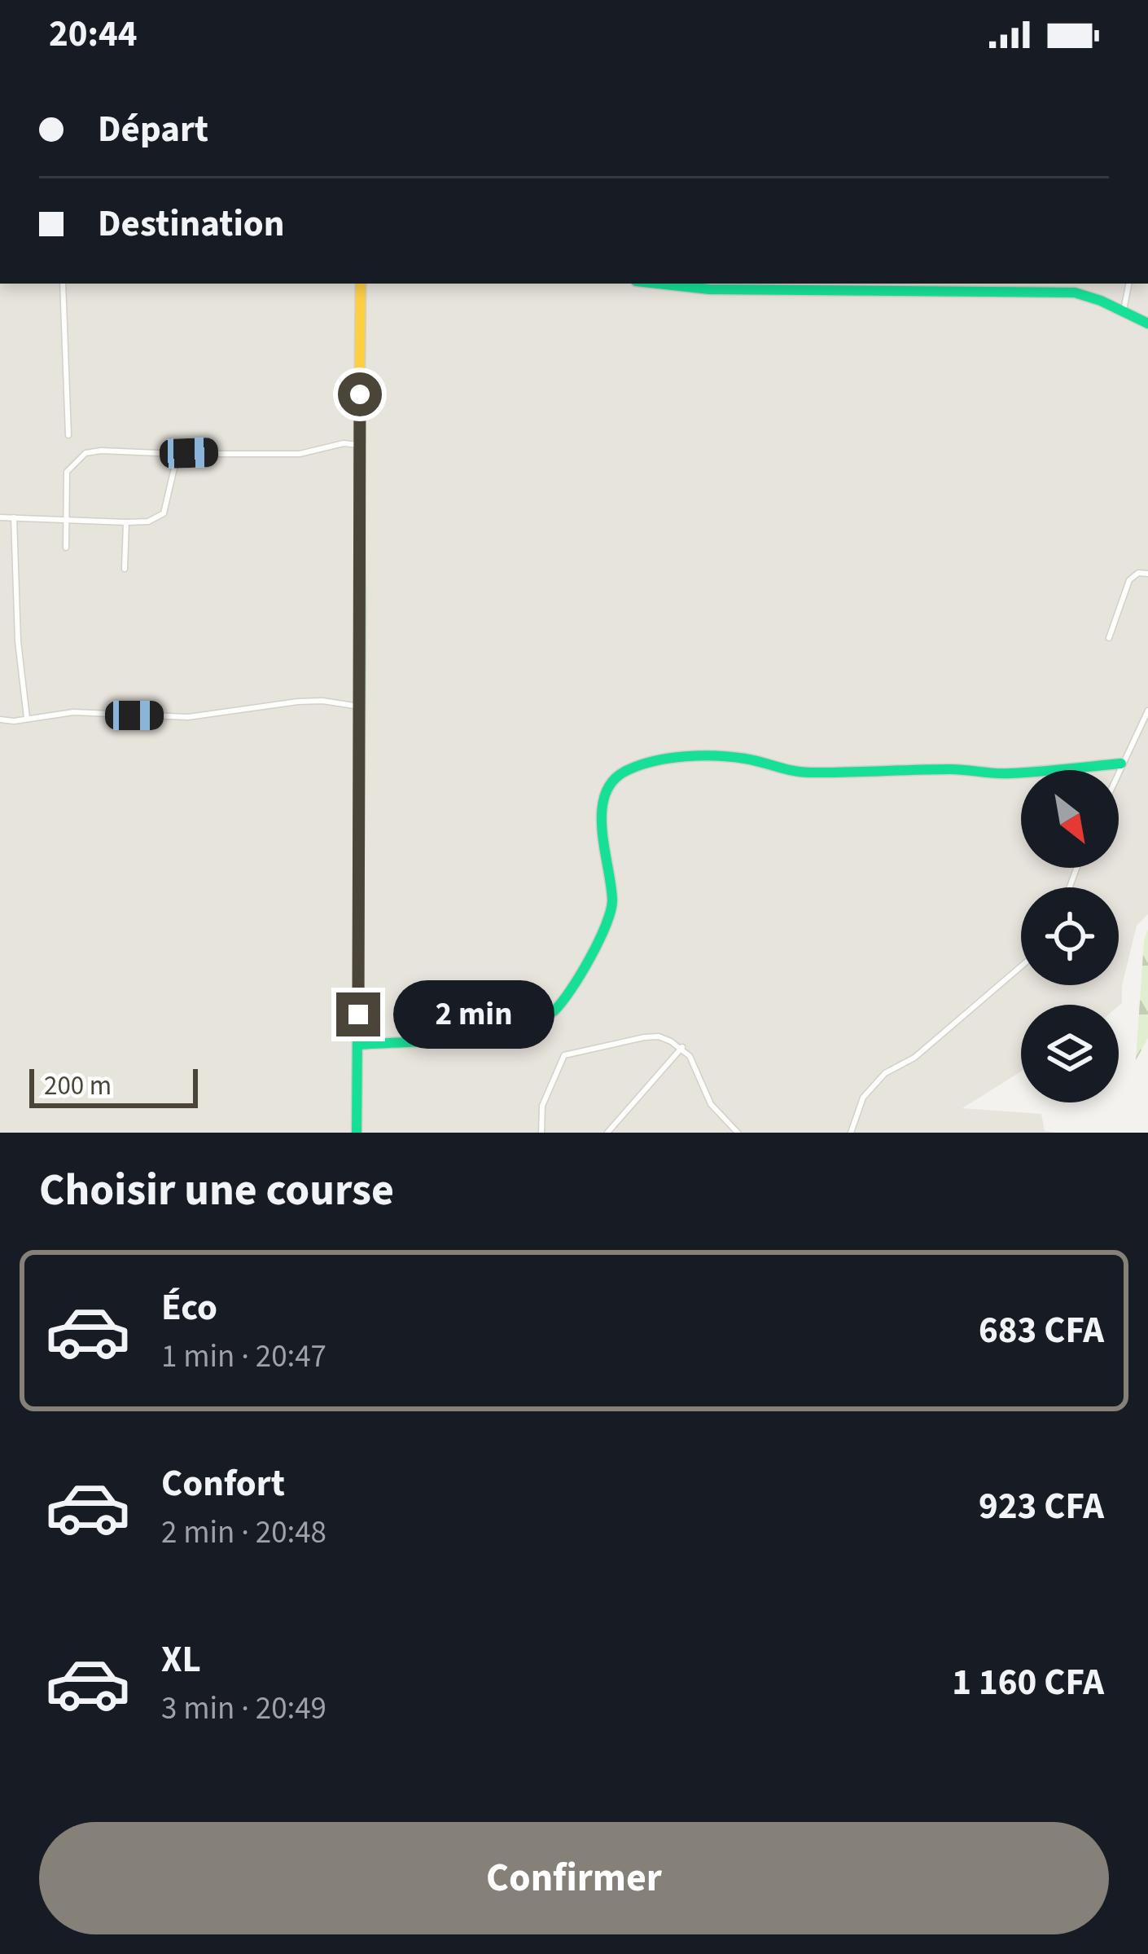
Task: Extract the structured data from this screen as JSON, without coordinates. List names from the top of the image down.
{
  "scale_bar": "200 m",
  "north": "bottom right",
  "page": {
    "status": "20:44",
    "banner": ["Départ", "Destination"],
    "bubble": "2 min",
    "scale": "200 m",
    "heading": "Choisir une course",
    "list": [
      {
        "name": "Éco",
        "note": "1 min · 20:47",
        "value": "683 CFA"
      },
      {
        "name": "Confort",
        "note": "2 min · 20:48",
        "value": "923 CFA"
      },
      {
        "name": "XL",
        "note": "3 min · 20:49",
        "value": "1 160 CFA"
      }
    ],
    "buttons": "Confirmer"
  }
}
